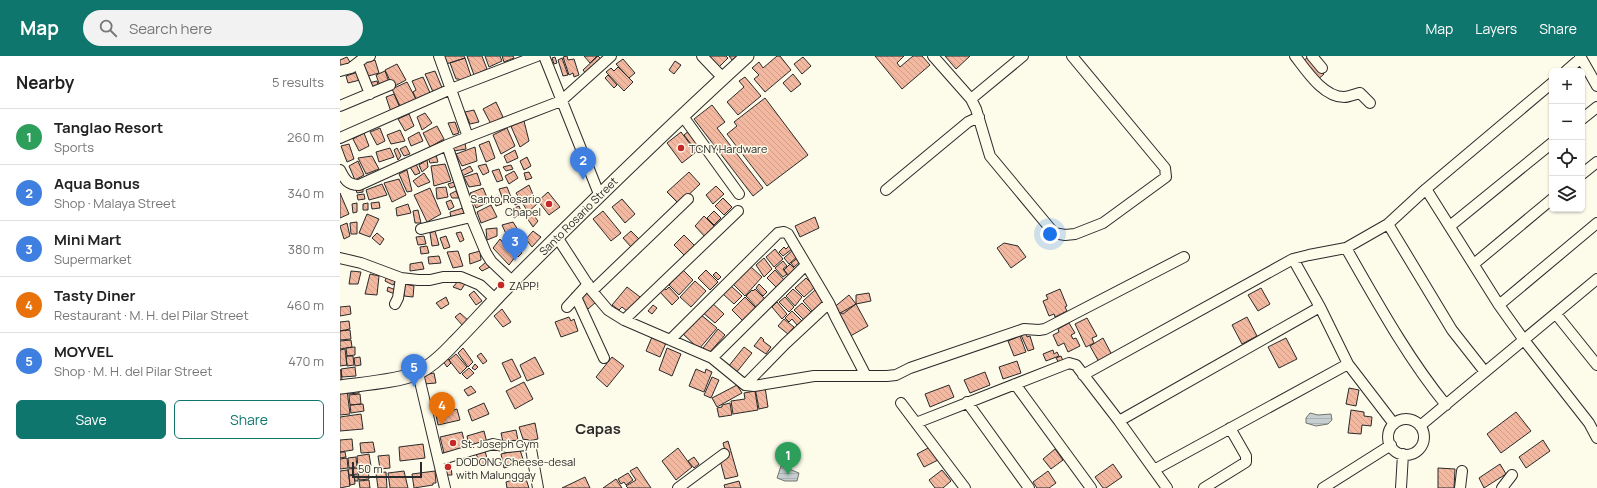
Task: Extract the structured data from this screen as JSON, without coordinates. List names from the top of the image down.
{
  "streets": {
    "main road": ["Santo Rosario Street"]
  },
  "districts": ["Capas"],
  "places": [
    "TCNY Hardware",
    "Santo Rosario Chapel",
    "ZAPP!",
    "St. Joseph Gym",
    "DODONG Cheese-desal with Malunggay"
  ],
  "scale_bar": "50 m",
  "page": {
    "header": "Map",
    "search": "Search here",
    "nav": ["Map", "Layers", "Share"],
    "heading": ["Nearby", "5 results"],
    "map_buttons": ["+", "−"],
    "list": [
      {
        "mark": "1",
        "name": "Tanglao Resort",
        "note": "Sports",
        "value": "260 m"
      },
      {
        "mark": "2",
        "name": "Aqua Bonus",
        "note": "Shop · Malaya Street",
        "value": "340 m"
      },
      {
        "mark": "3",
        "name": "Mini Mart",
        "note": "Supermarket",
        "value": "380 m"
      },
      {
        "mark": "4",
        "name": "Tasty Diner",
        "note": "Restaurant · M. H. del Pilar Street",
        "value": "460 m"
      },
      {
        "mark": "5",
        "name": "MOYVEL",
        "note": "Shop · M. H. del Pilar Street",
        "value": "470 m"
      }
    ],
    "pins": [
      "2",
      "3",
      "5",
      "4",
      "1"
    ],
    "buttons": ["Save", "Share"],
    "scale": "50 m"
  }
}
